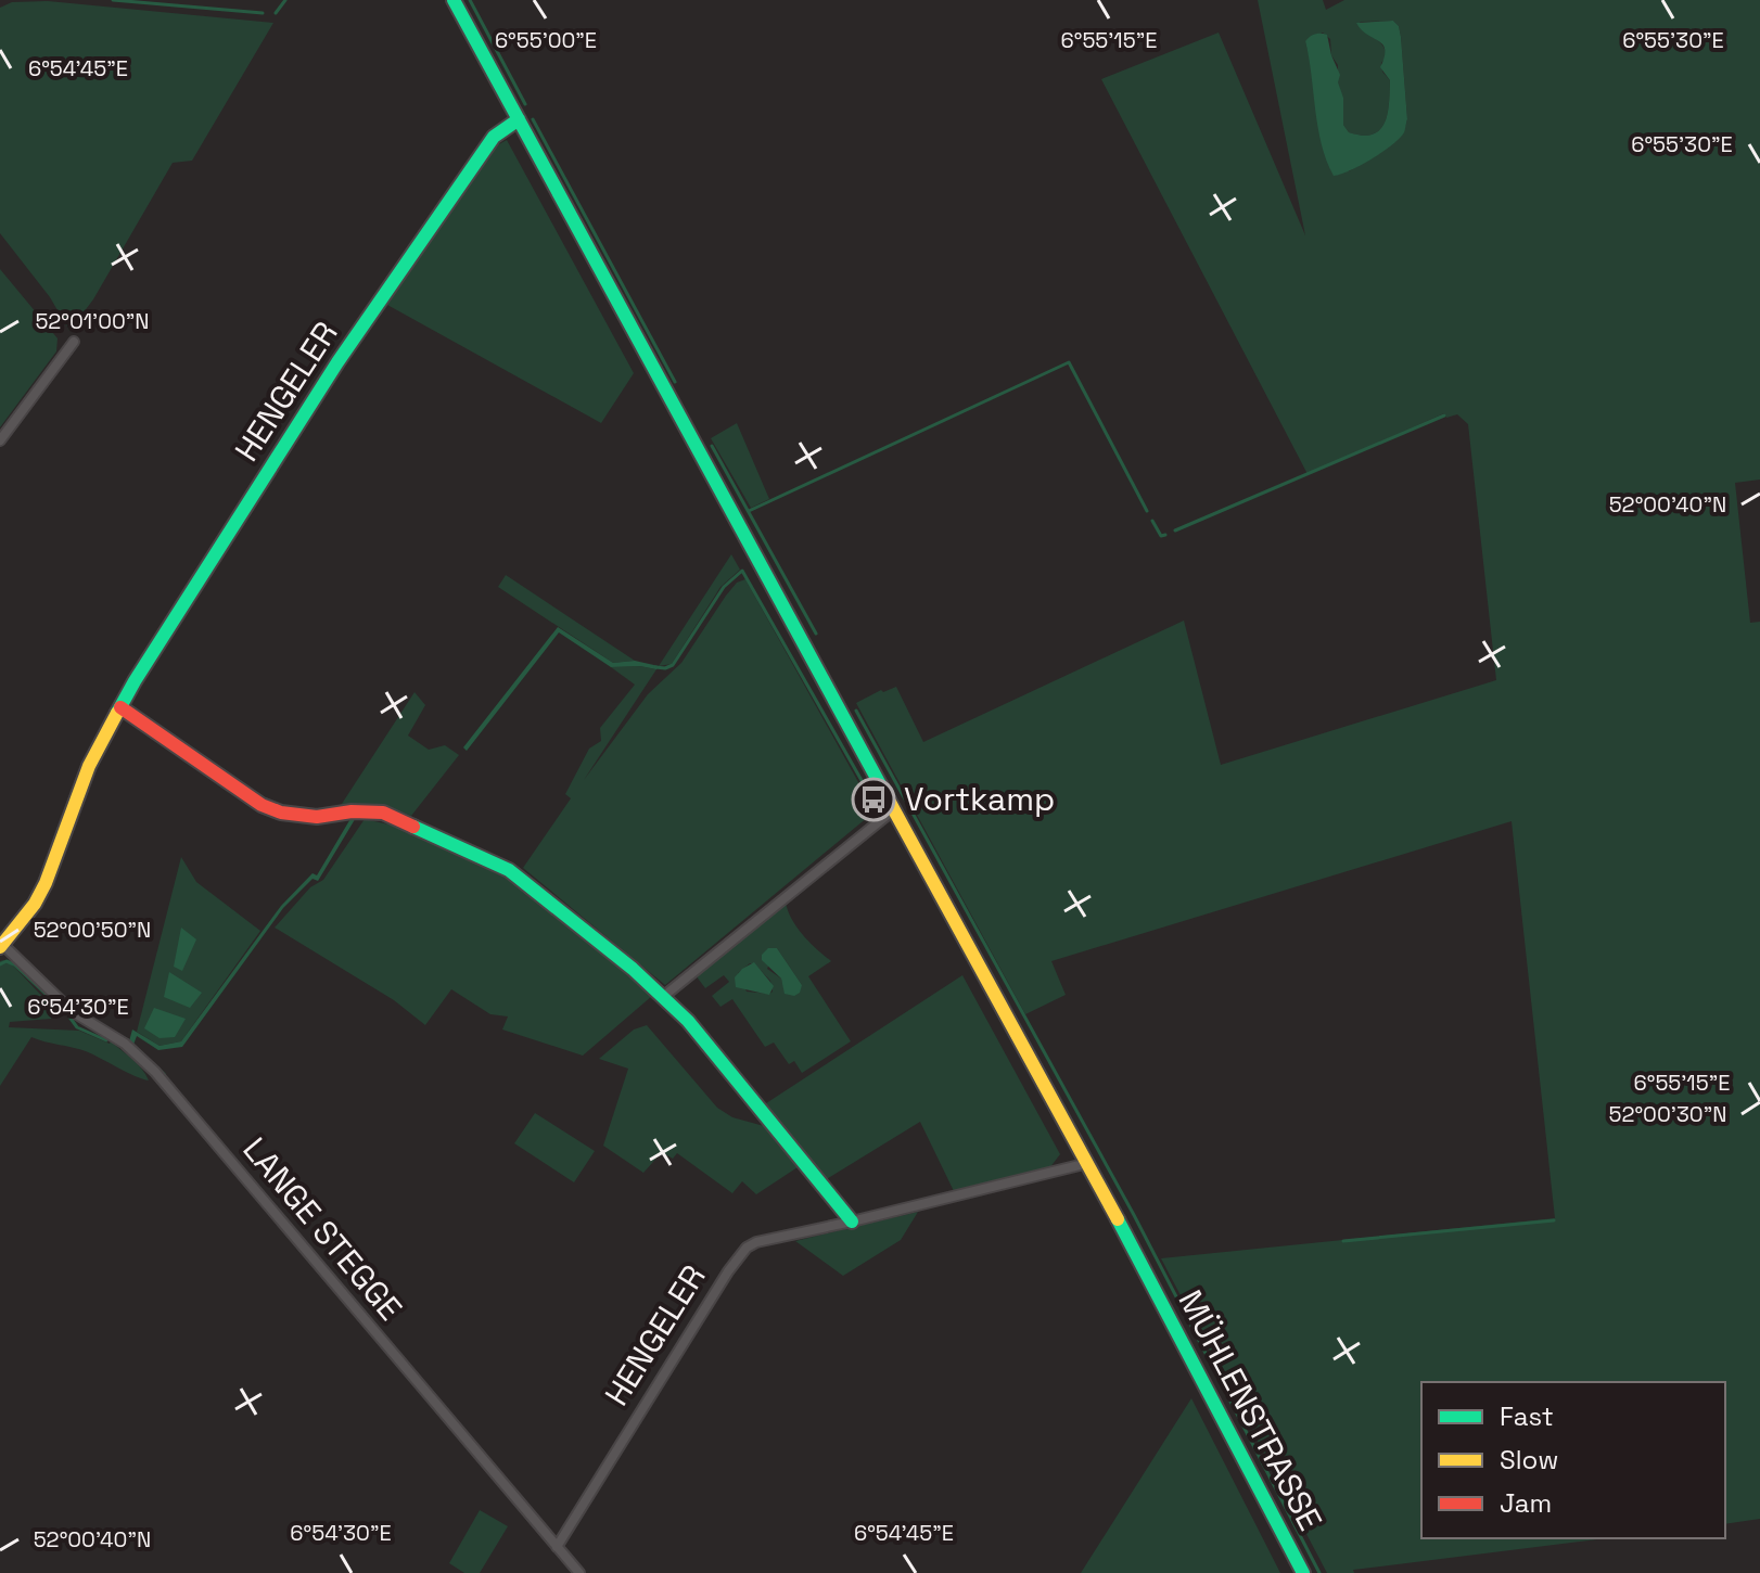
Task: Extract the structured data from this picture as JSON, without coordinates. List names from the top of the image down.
{
  "streets": {
    "street": ["HENGELER", "LANGE STEGGE", "MÜHLENSTRASSE"]
  },
  "crossings": [
    ["HENGELER", "LANGE STEGGE"],
    ["HENGELER", "MÜHLENSTRASSE"]
  ],
  "places": {
    "bus stop": ["Vortkamp"]
  },
  "legend": ["Fast", "Slow", "Jam"],
  "coordinates": [
    "6°55'00\"E",
    "6°55'15\"E",
    "6°55'30\"E",
    "6°54'45\"E",
    "52°01'00\"N",
    "52°00'40\"N",
    "52°00'50\"N",
    "6°54'30\"E",
    "52°00'30\"N"
  ]
}
